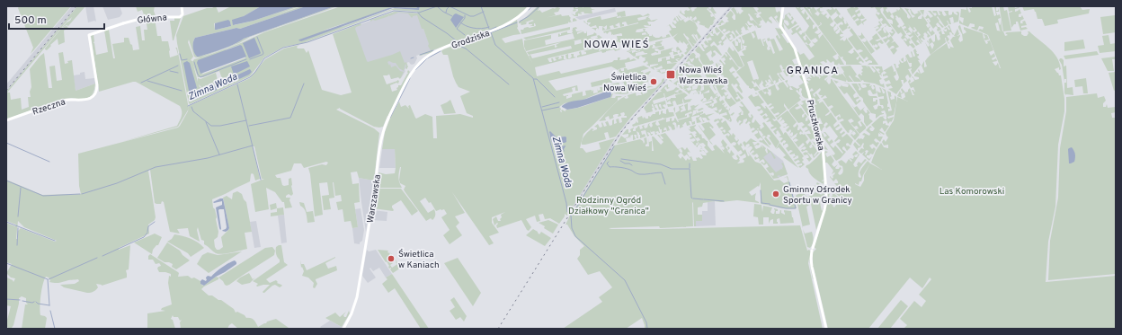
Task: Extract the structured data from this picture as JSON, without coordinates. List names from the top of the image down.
{
  "streets": {
    "street": [
      "Główna",
      "Grodziska",
      "Rzeczna",
      "Pruszkowska",
      "Warszawska"
    ]
  },
  "crossings": [
    ["Główna", "Rzeczna"],
    ["Grodziska", "Warszawska"]
  ],
  "districts": ["NOWA WIEŚ", "GRANICA"],
  "water": ["Zimna Woda"],
  "parks": ["Las Komorowski", "Rodzinny Ogród Działkowy \"Granica\""],
  "places": {
    "transit": ["Nowa Wieś Warszawska"],
    "other": ["Świetlica Nowa Wieś", "Gminny Ośrodek Sportu w Granicy", "Świetlica w Kaniach"]
  },
  "scale_bar": "500 m"
}
